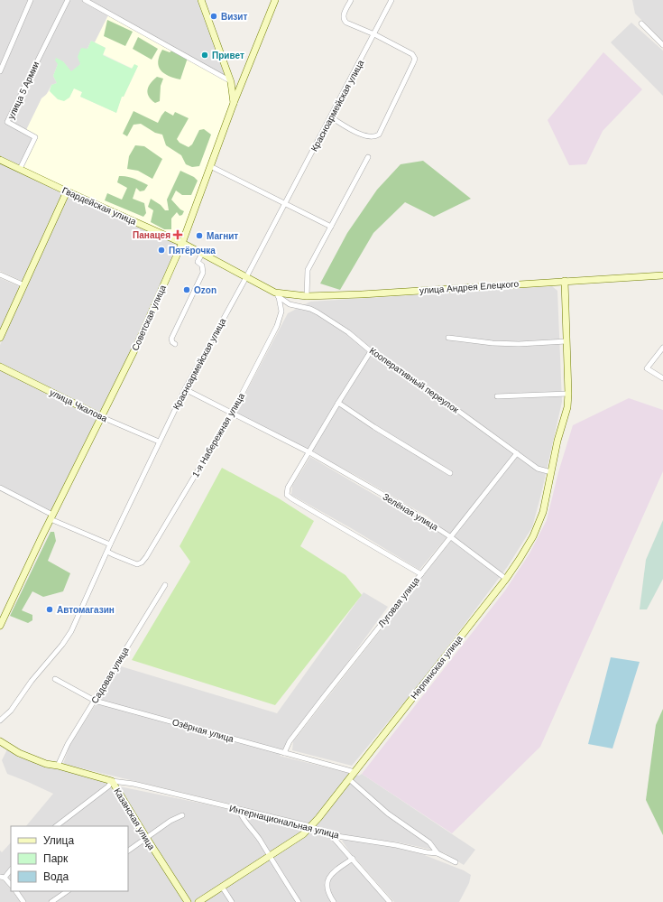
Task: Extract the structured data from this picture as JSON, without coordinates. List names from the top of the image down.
{
  "streets": {
    "main road": [
      "Гвардейская улица",
      "улица Андрея Елецкого",
      "Советская улица",
      "улица Чкалова",
      "Нерпинская улица",
      "Казанская улица"
    ],
    "street": [
      "улица 5 Армии",
      "Красноармейская улица",
      "Кооперативный переулок",
      "1-я Набережная улица",
      "Зелёная улица",
      "Луговая улица",
      "Садовая улица",
      "Озёрная улица",
      "Интернациональная улица"
    ]
  },
  "crossings": [
    ["улица 5 Армии", "Гвардейская улица"],
    ["Красноармейская улица", "Гвардейская улица"],
    ["Красноармейская улица", "улица Чкалова"],
    ["Красноармейская улица", "1-я Набережная улица"],
    ["Красноармейская улица", "Зелёная улица"],
    ["Гвардейская улица", "улица Андрея Елецкого"],
    ["Гвардейская улица", "Советская улица"],
    ["Гвардейская улица", "Кооперативный переулок"],
    ["Гвардейская улица", "1-я Набережная улица"],
    ["улица Андрея Елецкого", "Кооперативный переулок"],
    ["улица Андрея Елецкого", "1-я Набережная улица"],
    ["улица Андрея Елецкого", "Нерпинская улица"],
    ["Советская улица", "улица Чкалова"],
    ["Кооперативный переулок", "1-я Набережная улица"],
    ["Кооперативный переулок", "Луговая улица"],
    ["Кооперативный переулок", "Нерпинская улица"],
    ["1-я Набережная улица", "Зелёная улица"],
    ["Зелёная улица", "Луговая улица"],
    ["Зелёная улица", "Нерпинская улица"],
    ["Луговая улица", "Озёрная улица"],
    ["Нерпинская улица", "Озёрная улица"],
    ["Нерпинская улица", "Интернациональная улица"],
    ["Садовая улица", "Озёрная улица"],
    ["Садовая улица", "Казанская улица"],
    ["Казанская улица", "Интернациональная улица"]
  ],
  "places": {
    "other": [
      "Визит",
      "Привет",
      "Магнит",
      "Пятёрочка",
      "Ozon",
      "Автомагазин"
    ],
    "health": ["Панацея"]
  },
  "legend": ["Улица", "Парк", "Вода"]
}
